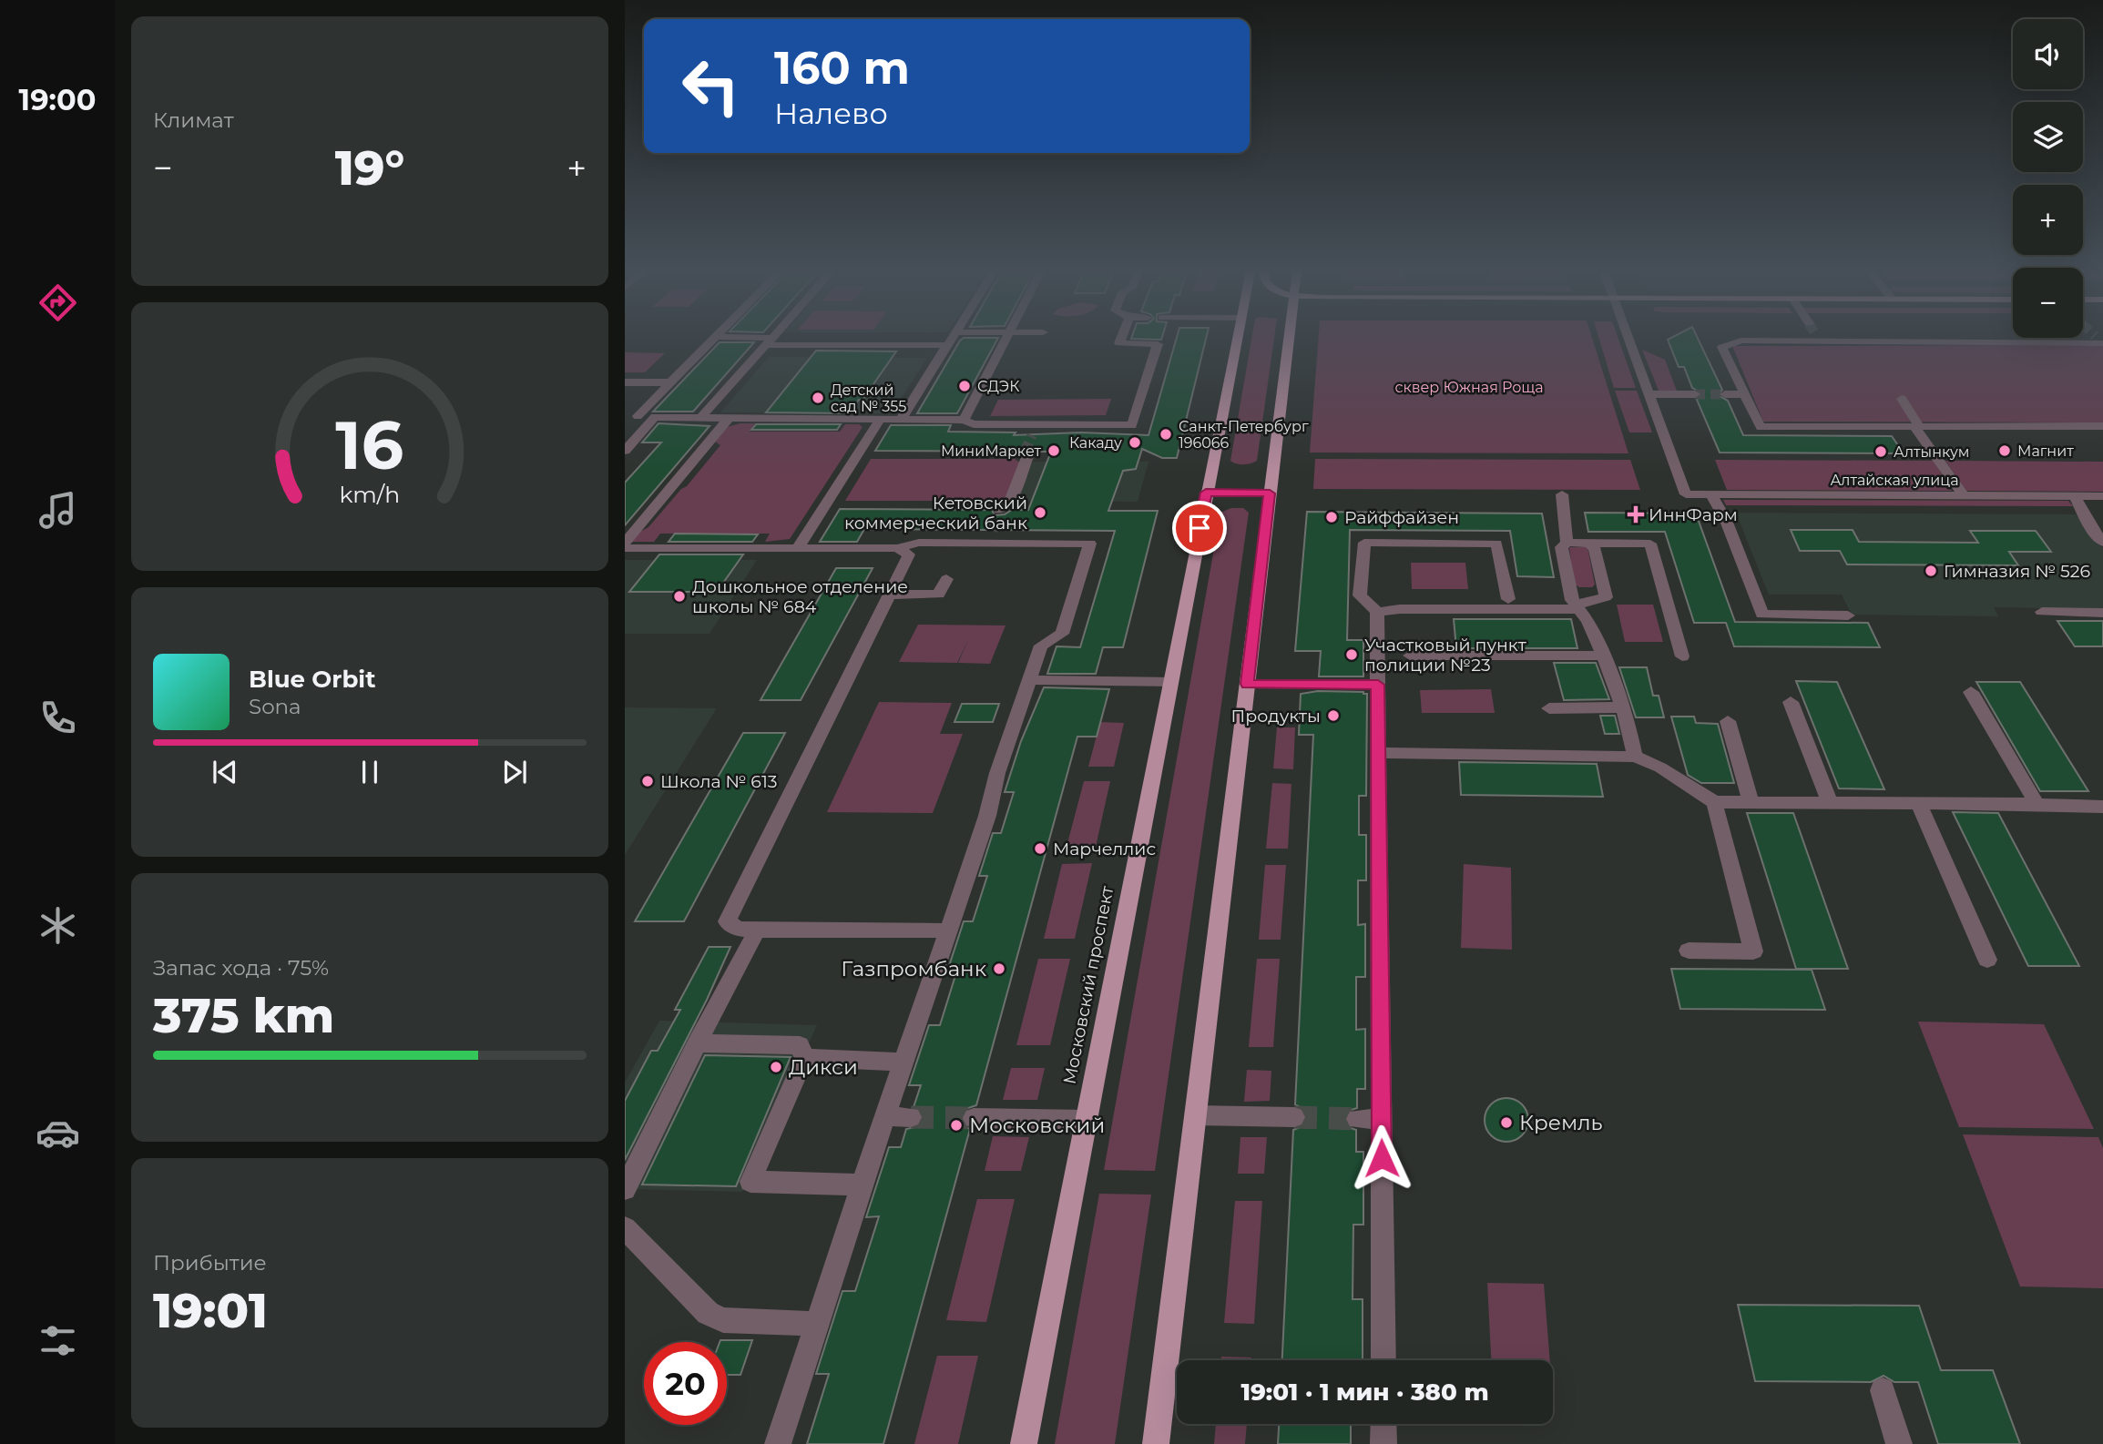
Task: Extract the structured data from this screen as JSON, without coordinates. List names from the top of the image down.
{
  "streets": {
    "main road": ["Московский проспект"],
    "street": ["Алтайская улица"]
  },
  "parks": ["сквер Южная Роща"],
  "places": {
    "other": [
      "СДЭК",
      "Детский сад № 355",
      "Санкт-Петербург 196066",
      "Какаду",
      "МиниМаркет",
      "Магнит",
      "Алтынкум",
      "Кетовский коммерческий банк",
      "Райффайзен",
      "Гимназия № 526",
      "Дошкольное отделение школы № 684",
      "Участковый пункт полиции №23",
      "Продукты",
      "Школа № 613",
      "Марчеллис",
      "Газпромбанк",
      "Дикси",
      "Кремль",
      "Московский"
    ],
    "health": ["ИннФарм"]
  },
  "page": {
    "tabs": "19:00",
    "tile": [
      "Климат",
      ["Запас хода · 75%", "375 km"],
      ["Прибытие", "19:01"]
    ],
    "map_buttons": ["+", "−"],
    "turn": ["160 m", "Налево"],
    "heat": ["−", "19°", "+"],
    "song": ["Blue Orbit", "Sona"],
    "limit": "20",
    "trip": "19:01 · 1 мин · 380 m",
    "gauge": ["16", "km/h"]
  }
}
